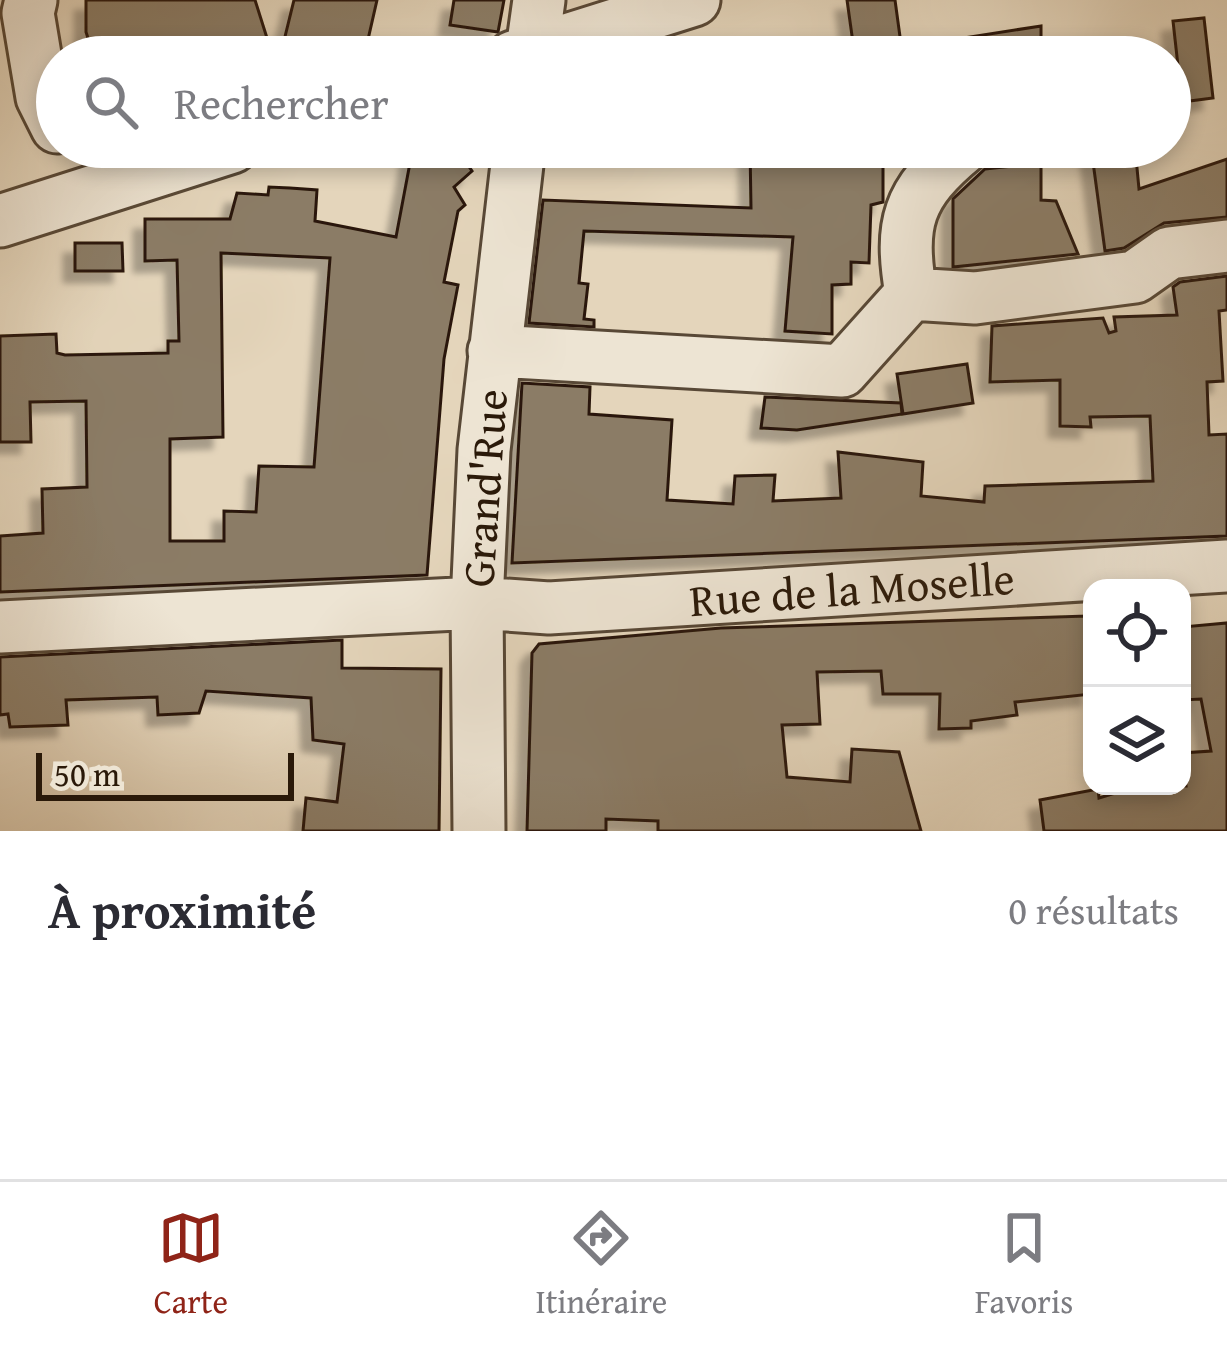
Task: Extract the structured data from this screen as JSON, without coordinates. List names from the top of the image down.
{
  "streets": {
    "street": ["Grand'Rue", "Rue de la Moselle"]
  },
  "crossings": [
    ["Grand'Rue", "Rue de la Moselle"]
  ],
  "scale_bar": "50 m",
  "page": {
    "search": "Rechercher",
    "scale": "50 m",
    "heading": ["À proximité", "0 résultats"],
    "nav": ["Carte", "Itinéraire", "Favoris"]
  }
}
